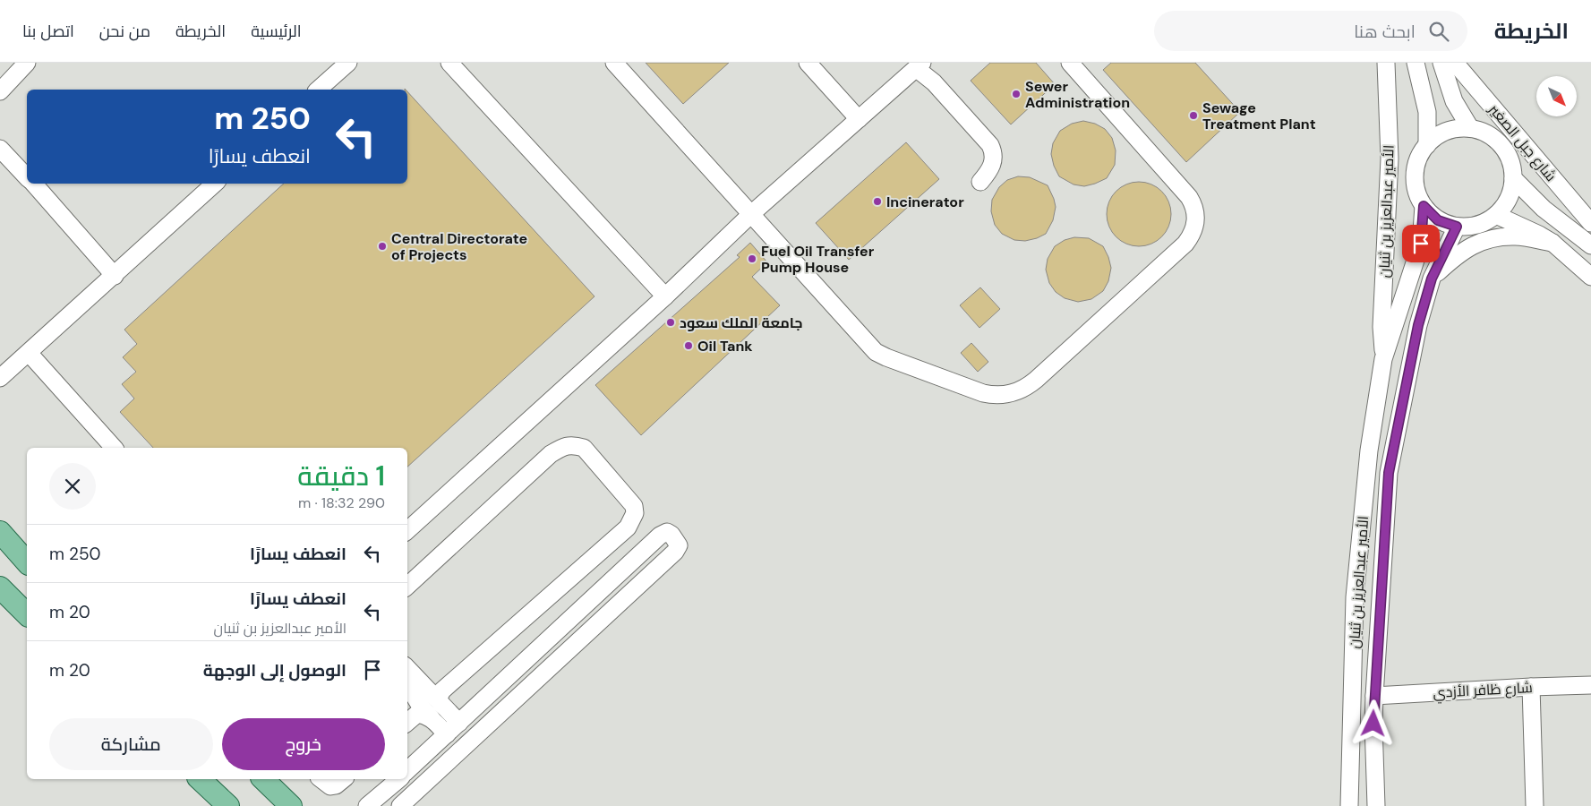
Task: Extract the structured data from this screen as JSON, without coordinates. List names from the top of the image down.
{
  "streets": {
    "street": ["شارع جبل الصغير", "الأمير عبدالعزيز بن ثنيان", "شارع ظافر الأزدي"]
  },
  "crossings": [
    ["شارع جبل الصغير", "الأمير عبدالعزيز بن ثنيان"],
    ["الأمير عبدالعزيز بن ثنيان", "شارع ظافر الأزدي"]
  ],
  "places": [
    "Sewer Administration",
    "Sewage Treatment Plant",
    "Incinerator",
    "Central Directorate of Projects",
    "Fuel Oil Transfer Pump House",
    "جامعة الملك سعود",
    "Oil Tank"
  ],
  "north": "bottom right",
  "page": {
    "header": "الخريطة",
    "search": "ابحث هنا",
    "nav": [
      "الرئيسية",
      "الخريطة",
      "من نحن",
      "اتصل بنا"
    ],
    "turn": ["250 m", "انعطف يسارًا"],
    "heading": ["1 دقيقة", "290 m · 18:32"],
    "list": [
      {
        "name": "انعطف يسارًا",
        "value": "250 m"
      },
      {
        "name": "انعطف يسارًا",
        "note": "الأمير عبدالعزيز بن ثنيان",
        "value": "20 m"
      },
      {
        "name": "الوصول إلى الوجهة",
        "value": "20 m"
      }
    ],
    "buttons": ["خروج", "مشاركة"]
  }
}
